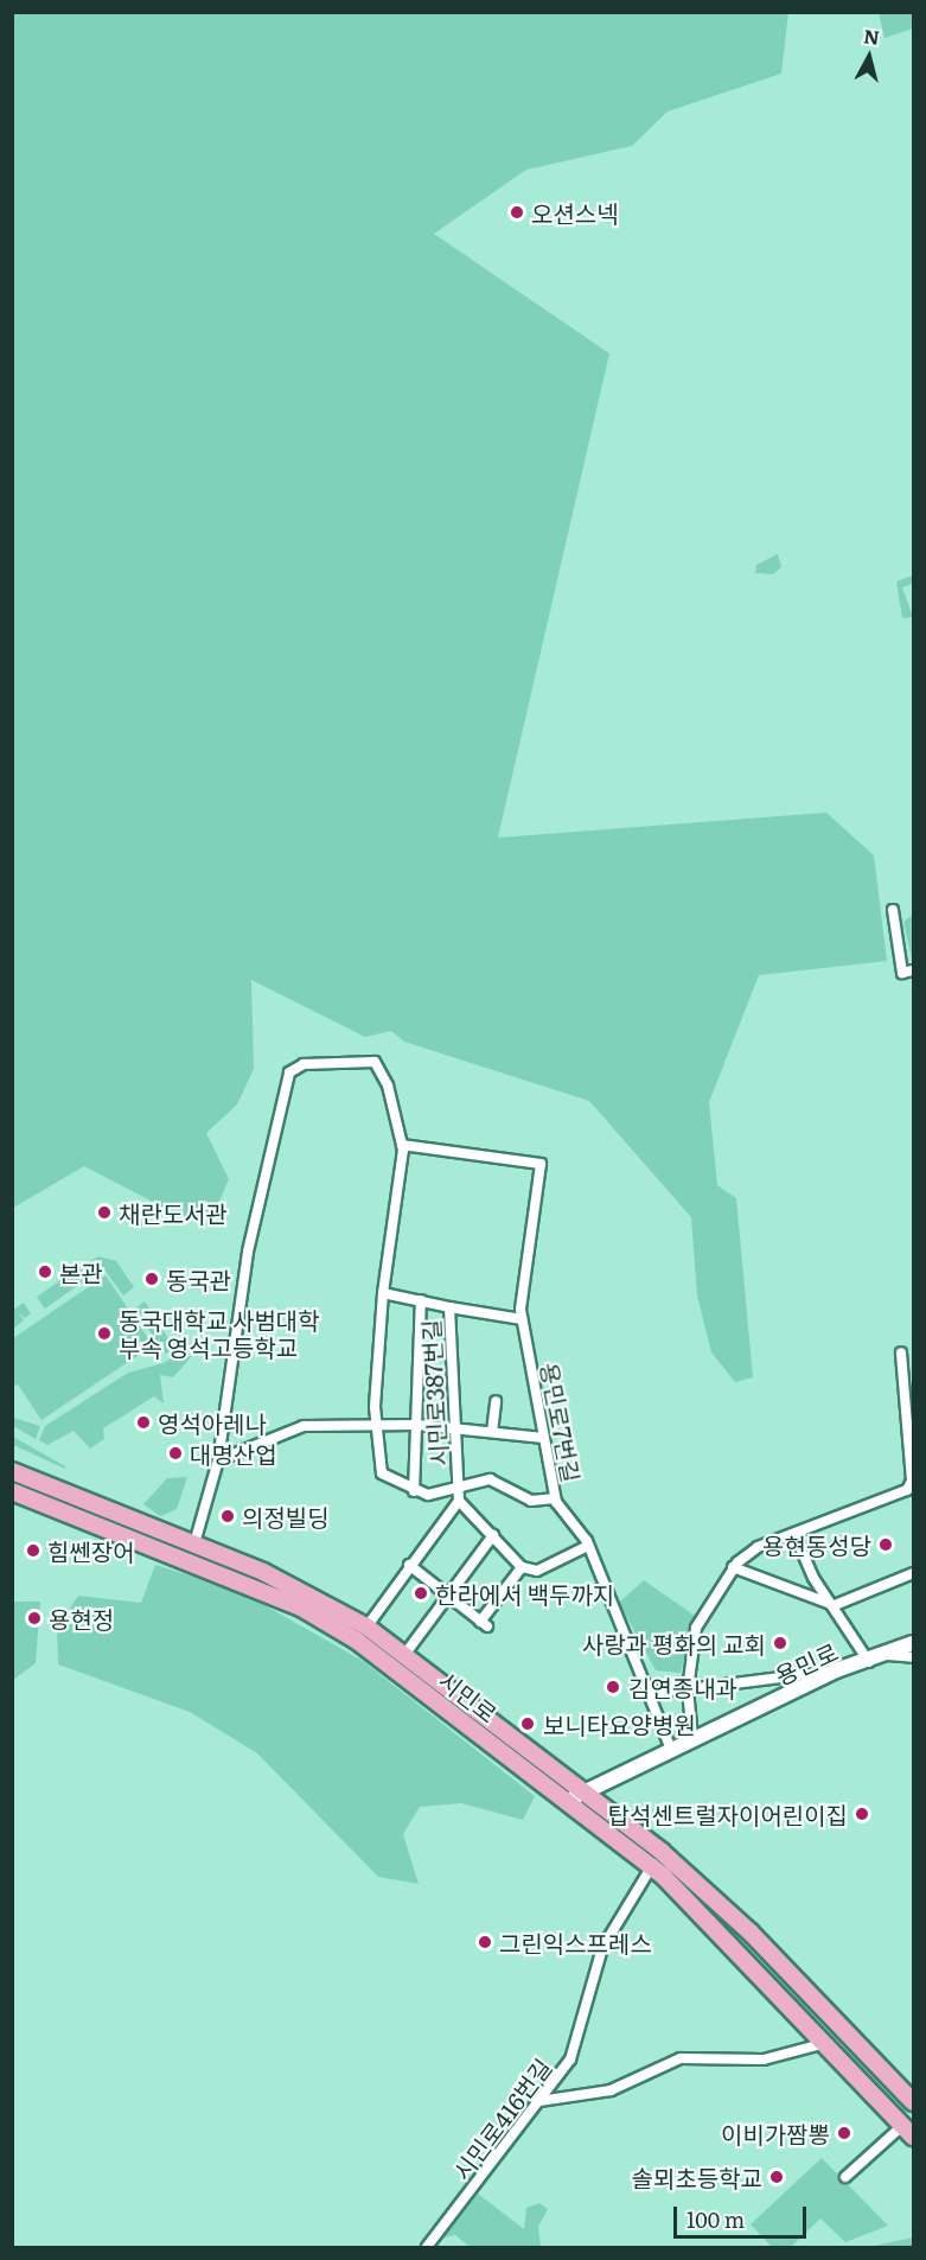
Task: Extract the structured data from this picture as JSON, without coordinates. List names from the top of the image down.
{
  "streets": {
    "main road": ["시민로"],
    "street": [
      "시민로387번길",
      "용민로7번길",
      "용민로",
      "시민로416번길"
    ]
  },
  "crossings": [
    ["용민로7번길", "용민로"],
    ["용민로", "시민로"],
    ["시민로", "시민로416번길"]
  ],
  "places": [
    "오션스넥",
    "채란도서관",
    "본관",
    "동국관",
    "동국대학교 사범대학 부속 영석고등학교",
    "영석아레나",
    "대명산업",
    "의정빌딩",
    "용현동성당",
    "힘쎈장어",
    "한라에서 백두까지",
    "용현정",
    "사랑과 평화의 교회",
    "김연종내과",
    "보니타요양병원",
    "탑석센트럴자이어린이집",
    "그린익스프레스",
    "이비가짬뽕",
    "솔뫼초등학교"
  ],
  "scale_bar": "100 m",
  "north": "top"
}
